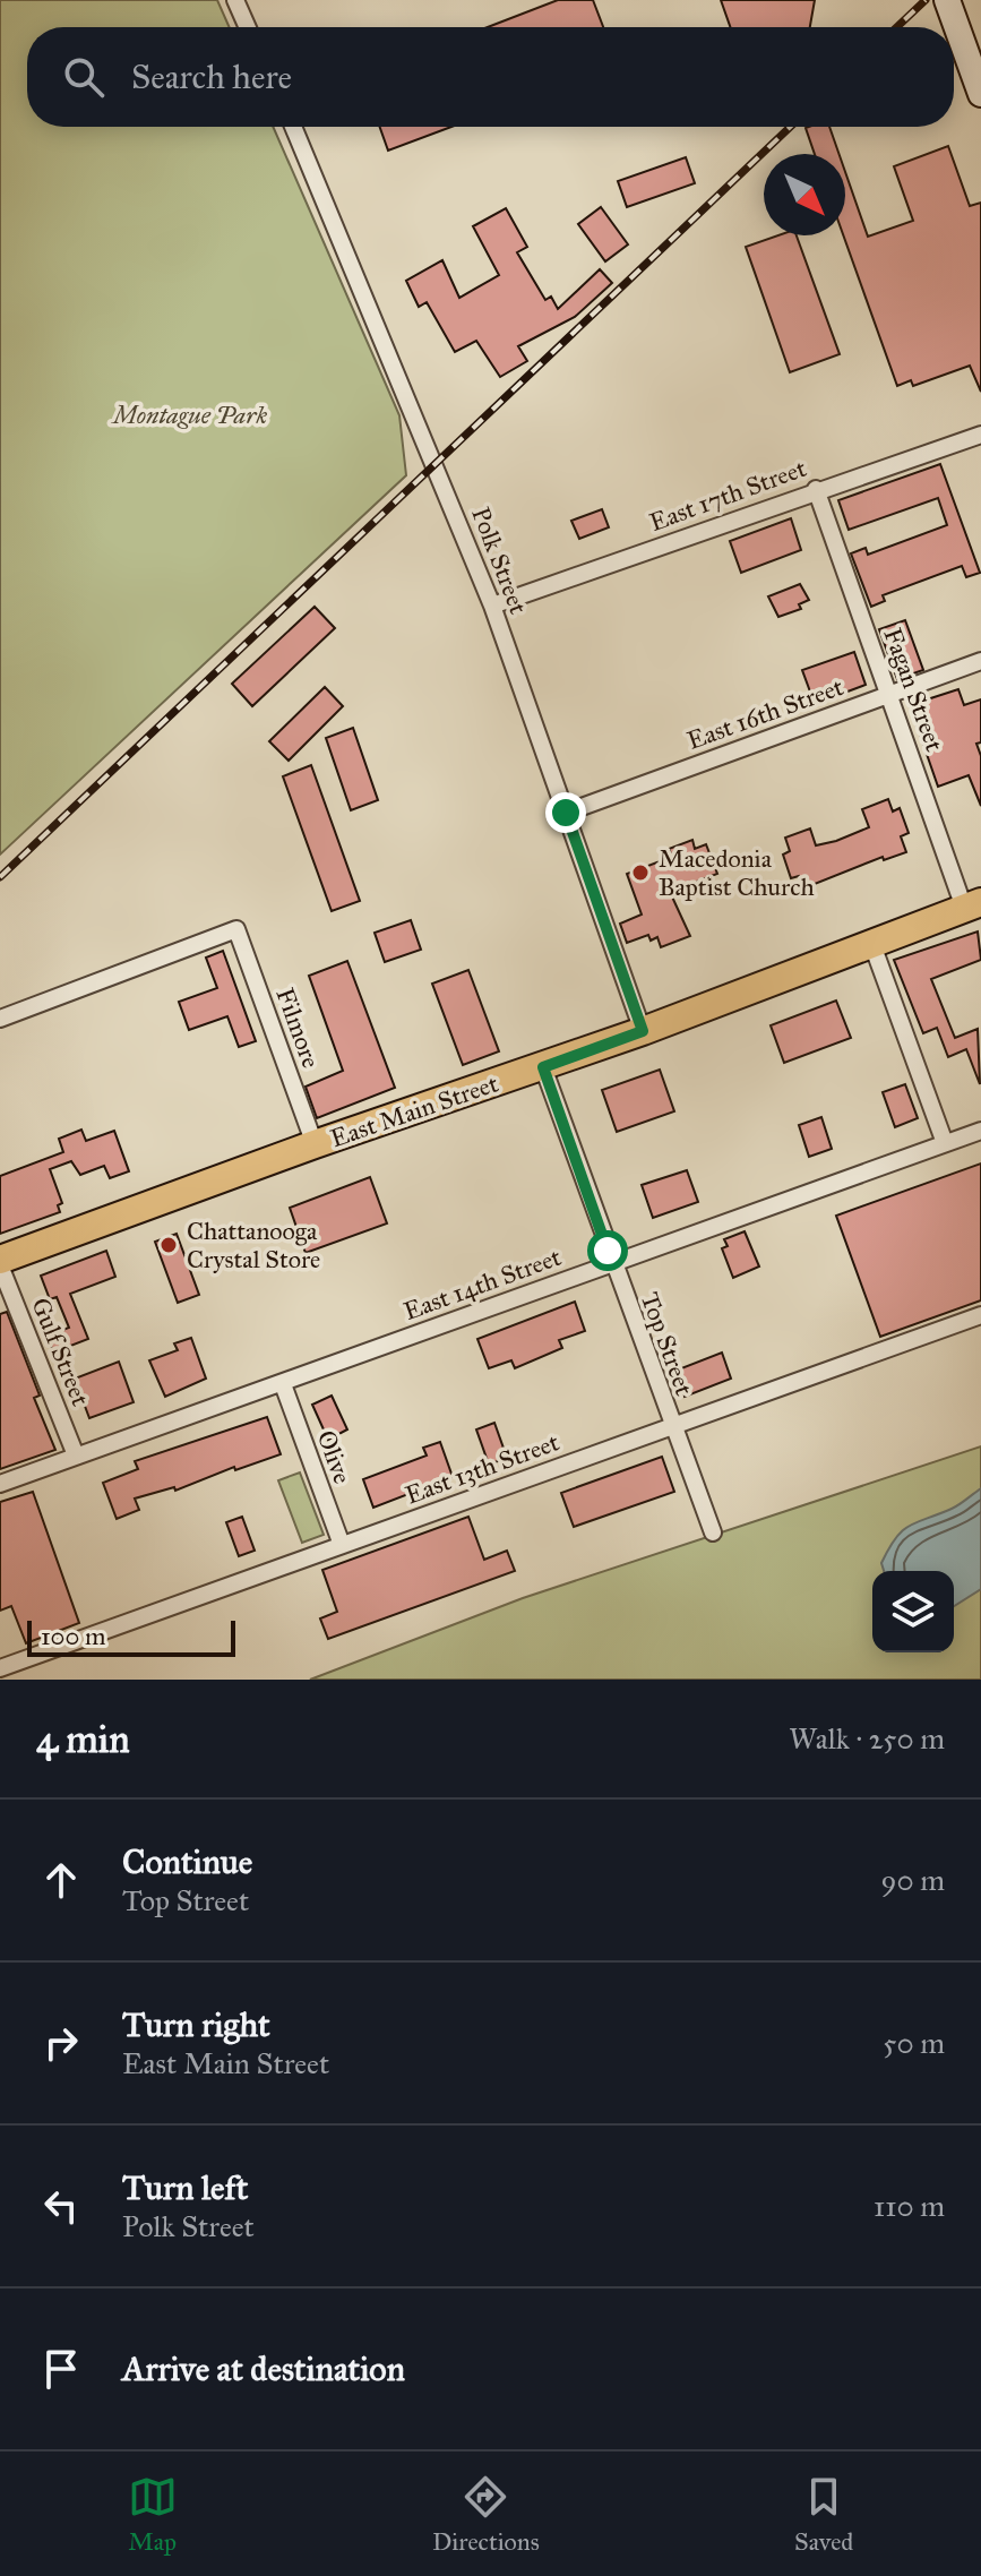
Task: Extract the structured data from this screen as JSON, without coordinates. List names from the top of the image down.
{
  "streets": {
    "main road": ["East Main Street"],
    "street": [
      "East 17th Street",
      "Polk Street",
      "Fagan Street",
      "East 16th Street",
      "Filmore",
      "East 14th Street",
      "Top Street",
      "Gulf Street",
      "Olive",
      "East 13th Street"
    ]
  },
  "crossings": [
    ["East 17th Street", "Polk Street"],
    ["East 17th Street", "Fagan Street"],
    ["Polk Street", "East 16th Street"],
    ["Polk Street", "East Main Street"],
    ["Fagan Street", "East 16th Street"],
    ["Fagan Street", "East Main Street"],
    ["Filmore", "East Main Street"],
    ["East Main Street", "Top Street"],
    ["East Main Street", "Gulf Street"],
    ["East 14th Street", "Top Street"],
    ["East 14th Street", "Gulf Street"],
    ["East 14th Street", "Olive"],
    ["Top Street", "East 13th Street"],
    ["Olive", "East 13th Street"]
  ],
  "parks": ["Montague Park"],
  "places": ["Macedonia Baptist Church", "Chattanooga Crystal Store"],
  "scale_bar": "100 m",
  "north": "bottom right",
  "page": {
    "search": "Search here",
    "scale": "100 m",
    "heading": ["4 min", "Walk · 250 m"],
    "list": [
      ["Continue", "Top Street", "90 m"],
      ["Turn right", "East Main Street", "50 m"],
      ["Turn left", "Polk Street", "110 m"],
      "Arrive at destination"
    ],
    "nav": ["Map", "Directions", "Saved"]
  }
}
